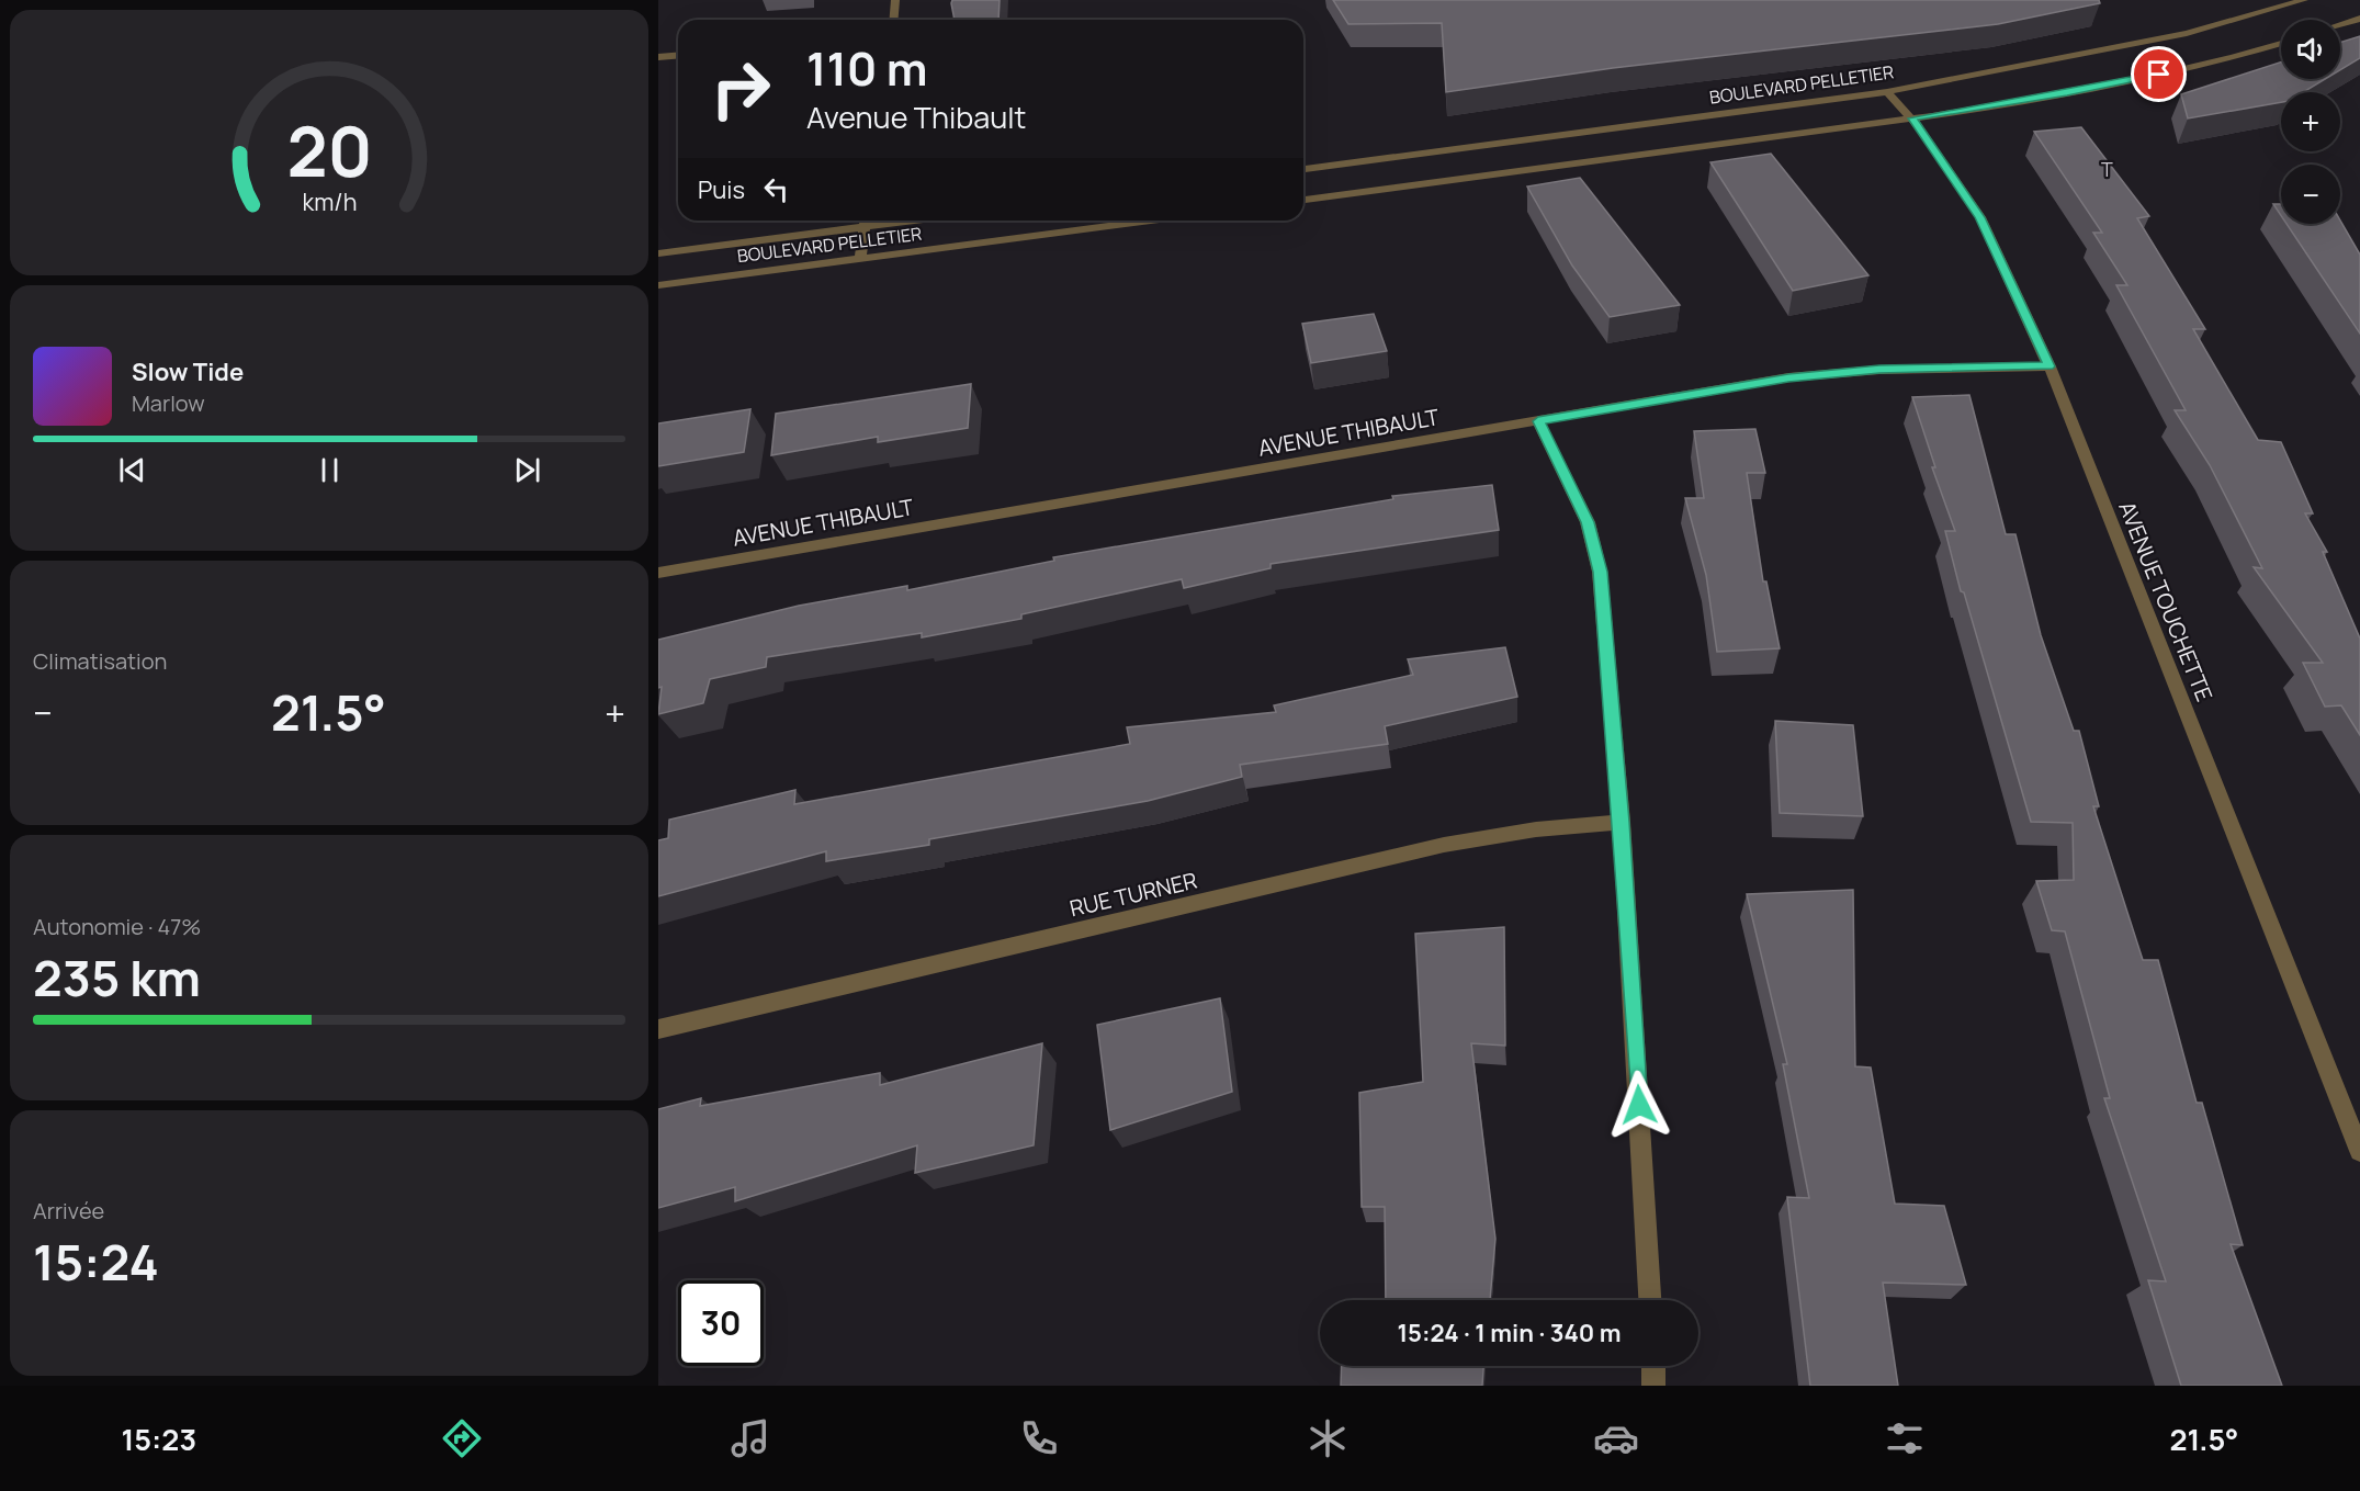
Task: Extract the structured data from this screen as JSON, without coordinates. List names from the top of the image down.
{
  "streets": {
    "street": [
      "BOULEVARD PELLETIER",
      "AVENUE THIBAULT",
      "AVENUE TOUCHETTE",
      "RUE TURNER"
    ]
  },
  "crossings": [
    ["BOULEVARD PELLETIER", "AVENUE TOUCHETTE"],
    ["AVENUE THIBAULT", "AVENUE TOUCHETTE"]
  ],
  "districts": ["T"],
  "page": {
    "map_buttons": ["+", "−"],
    "turn": ["110 m", "Avenue Thibault"],
    "then": "Puis",
    "song": ["Slow Tide", "Marlow"],
    "tile": [
      "Climatisation",
      ["Autonomie · 47%", "235 km"],
      ["Arrivée", "15:24"]
    ],
    "heat": ["−", "21.5°", "+"],
    "limit": "30",
    "trip": "15:24 · 1 min · 340 m",
    "tabs": ["15:23", "21.5°"],
    "gauge": ["20", "km/h"]
  }
}
